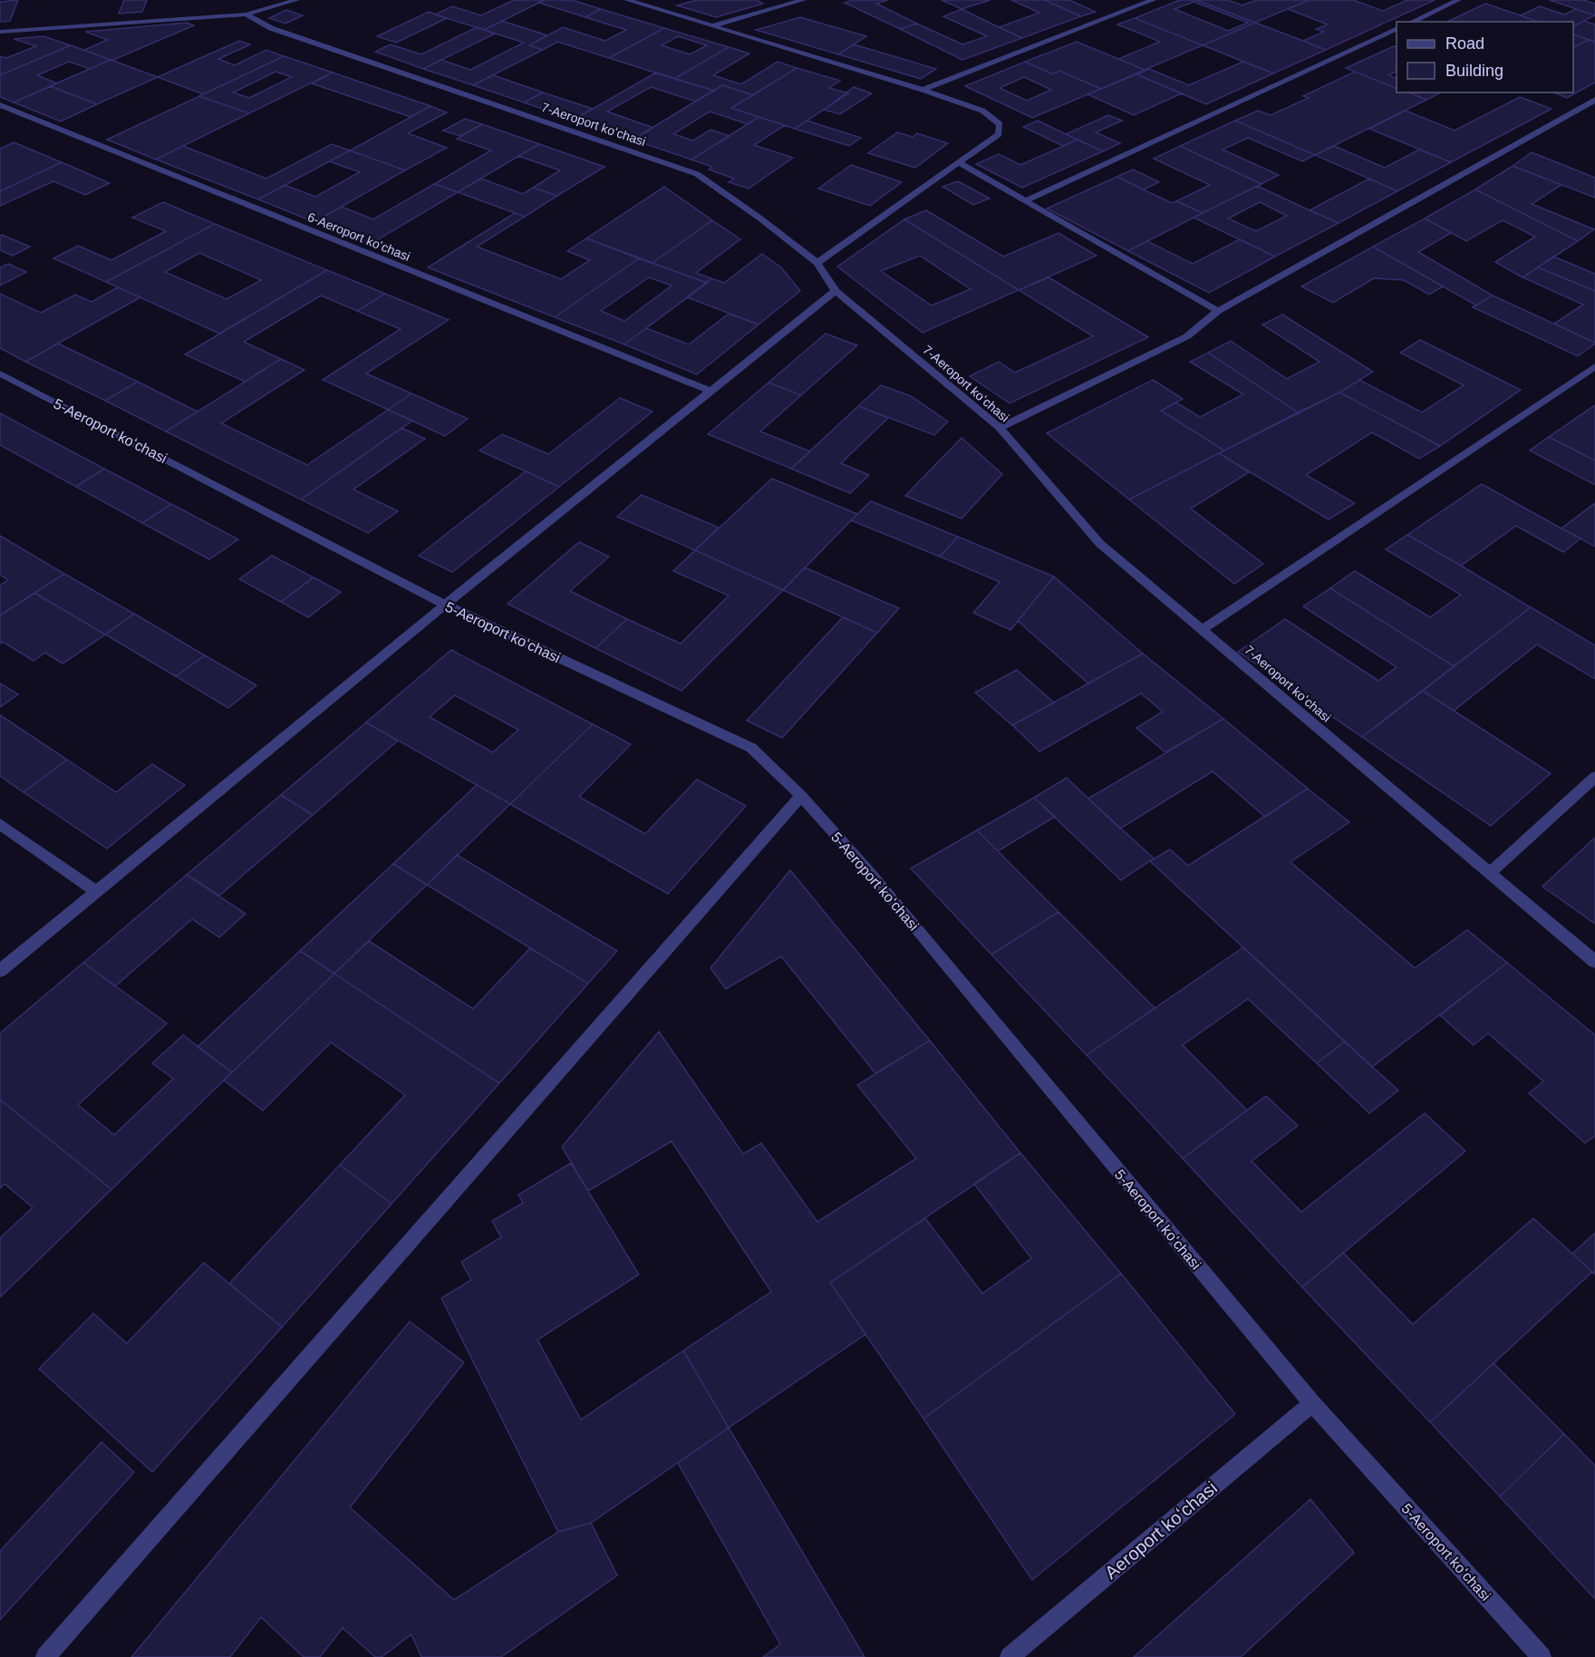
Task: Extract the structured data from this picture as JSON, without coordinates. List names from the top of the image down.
{
  "streets": {
    "street": [
      "7-Aeroport koʻchasi",
      "6-Aeroport koʻchasi",
      "5-Aeroport koʻchasi",
      "Aeroport koʻchasi"
    ]
  },
  "crossings": [
    ["5-Aeroport koʻchasi", "Aeroport koʻchasi"]
  ],
  "legend": ["Road", "Building"]
}
